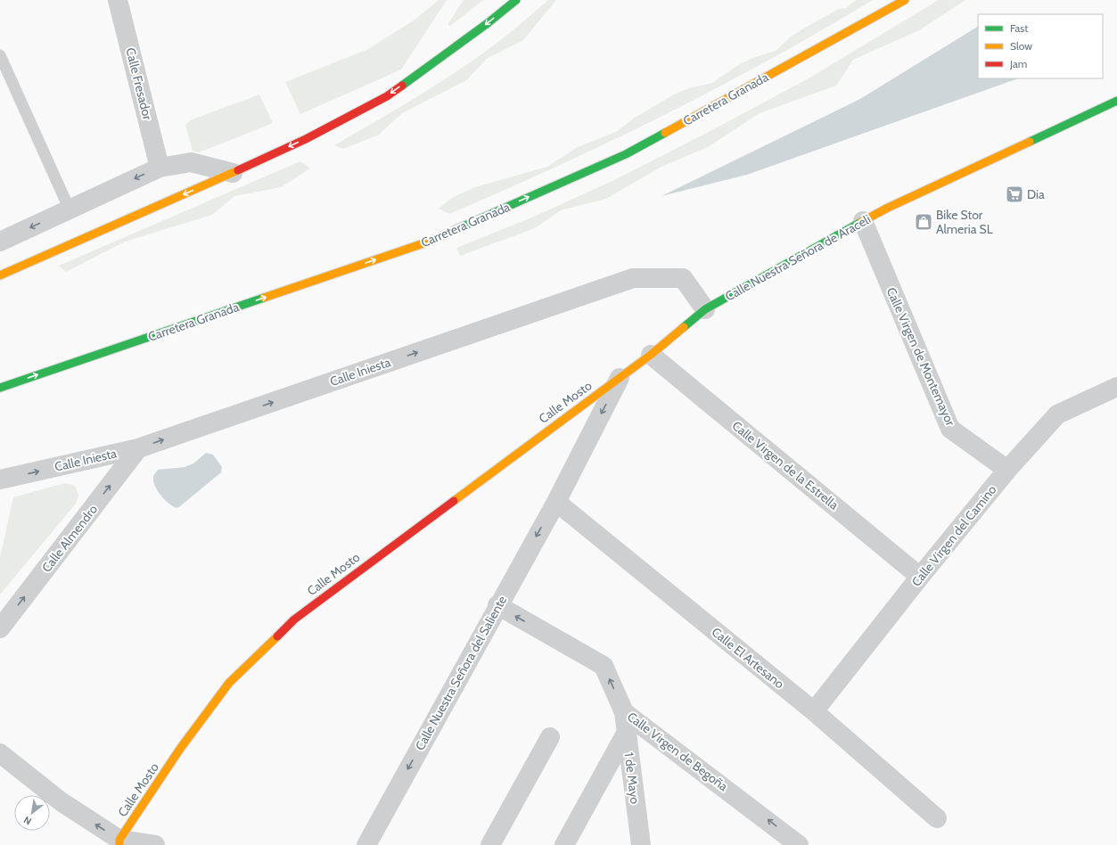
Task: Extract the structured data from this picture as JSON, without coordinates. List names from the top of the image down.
{
  "streets": {
    "main road": ["Carretera Granada", "Calle Nuestra Señora de Araceli", "Calle Mosto"],
    "street": [
      "Calle Fresador",
      "Calle Virgen de Montemayor",
      "Calle Iniesta",
      "Calle Virgen de la Estrella",
      "Calle Virgen del Camino",
      "Calle Almendro",
      "Calle El Artesano",
      "Calle Nuestra Señora del Saliente",
      "Calle Virgen de Begoña",
      "1 de Mayo"
    ]
  },
  "crossings": [
    ["Calle Nuestra Señora de Araceli", "Calle Virgen de Montemayor"],
    ["Calle Nuestra Señora de Araceli", "Calle Iniesta"],
    ["Calle Nuestra Señora de Araceli", "Calle Mosto"],
    ["Calle Nuestra Señora de Araceli", "Calle Virgen de la Estrella"],
    ["Calle Nuestra Señora de Araceli", "Calle El Artesano"],
    ["Calle Nuestra Señora de Araceli", "Calle Nuestra Señora del Saliente"],
    ["Calle Virgen de Montemayor", "Calle Virgen del Camino"],
    ["Calle Iniesta", "Calle Almendro"],
    ["Calle Virgen de la Estrella", "Calle Virgen del Camino"],
    ["Calle Virgen del Camino", "Calle El Artesano"],
    ["Calle El Artesano", "Calle Nuestra Señora del Saliente"],
    ["Calle Nuestra Señora del Saliente", "Calle Virgen de Begoña"],
    ["Calle Virgen de Begoña", "1 de Mayo"]
  ],
  "one_way": [
    "Carretera Granada",
    "Calle Iniesta",
    "Calle Almendro",
    "Calle Virgen de Begoña"
  ],
  "places": {
    "supermarket": ["Dia"],
    "shop": ["Bike Stor Almeria SL"]
  },
  "legend": ["Fast", "Slow", "Jam"],
  "north": "bottom left"
}
